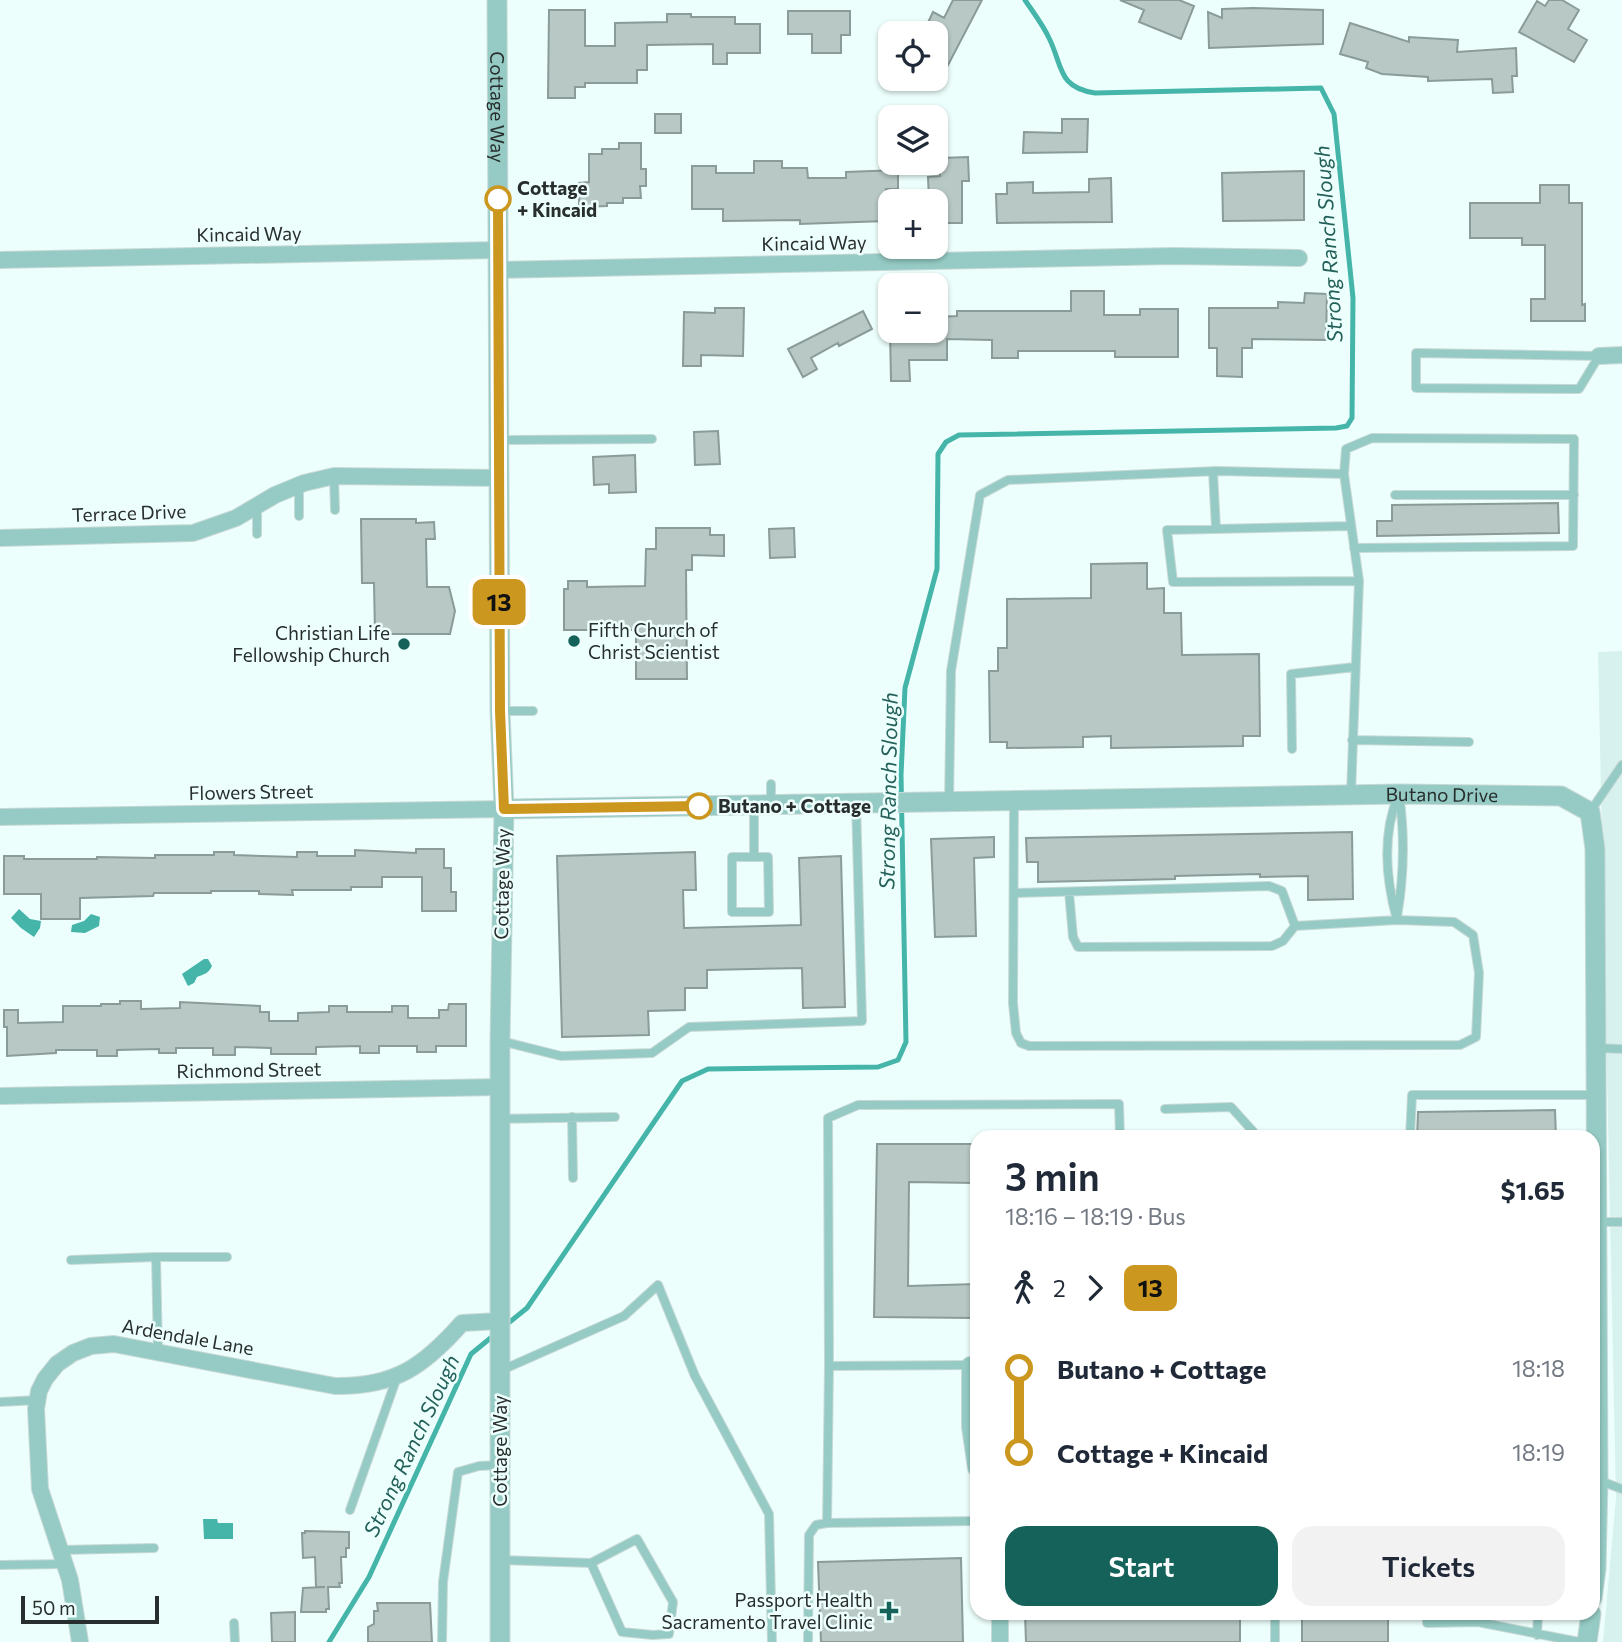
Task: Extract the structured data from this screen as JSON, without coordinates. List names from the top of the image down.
{
  "streets": {
    "street": [
      "Cottage Way",
      "Kincaid Way",
      "Terrace Drive",
      "Flowers Street",
      "Butano Drive",
      "Richmond Street",
      "Ardendale Lane"
    ]
  },
  "crossings": [
    ["Cottage Way", "Kincaid Way"],
    ["Cottage Way", "Terrace Drive"],
    ["Cottage Way", "Flowers Street"],
    ["Cottage Way", "Butano Drive"],
    ["Cottage Way", "Richmond Street"],
    ["Cottage Way", "Ardendale Lane"],
    ["Flowers Street", "Butano Drive"]
  ],
  "water": ["Strong Ranch Slough"],
  "places": {
    "other": [
      "Cottage + Kincaid",
      "Fifth Church of Christ Scientist",
      "Christian Life Fellowship Church",
      "Butano + Cottage"
    ],
    "health": ["Passport Health Sacramento Travel Clinic"]
  },
  "lines": ["bus line 13"],
  "scale_bar": "50 m",
  "page": {
    "on_map": "13",
    "map_buttons": ["+", "−"],
    "heading": ["3 min", "18:16 – 18:19 · Bus", "$1.65"],
    "legs": ["2", "13"],
    "list": [
      {
        "name": "Butano + Cottage",
        "value": "18:18"
      },
      {
        "name": "Cottage + Kincaid",
        "value": "18:19"
      }
    ],
    "buttons": ["Start", "Tickets"],
    "scale": "50 m"
  }
}
